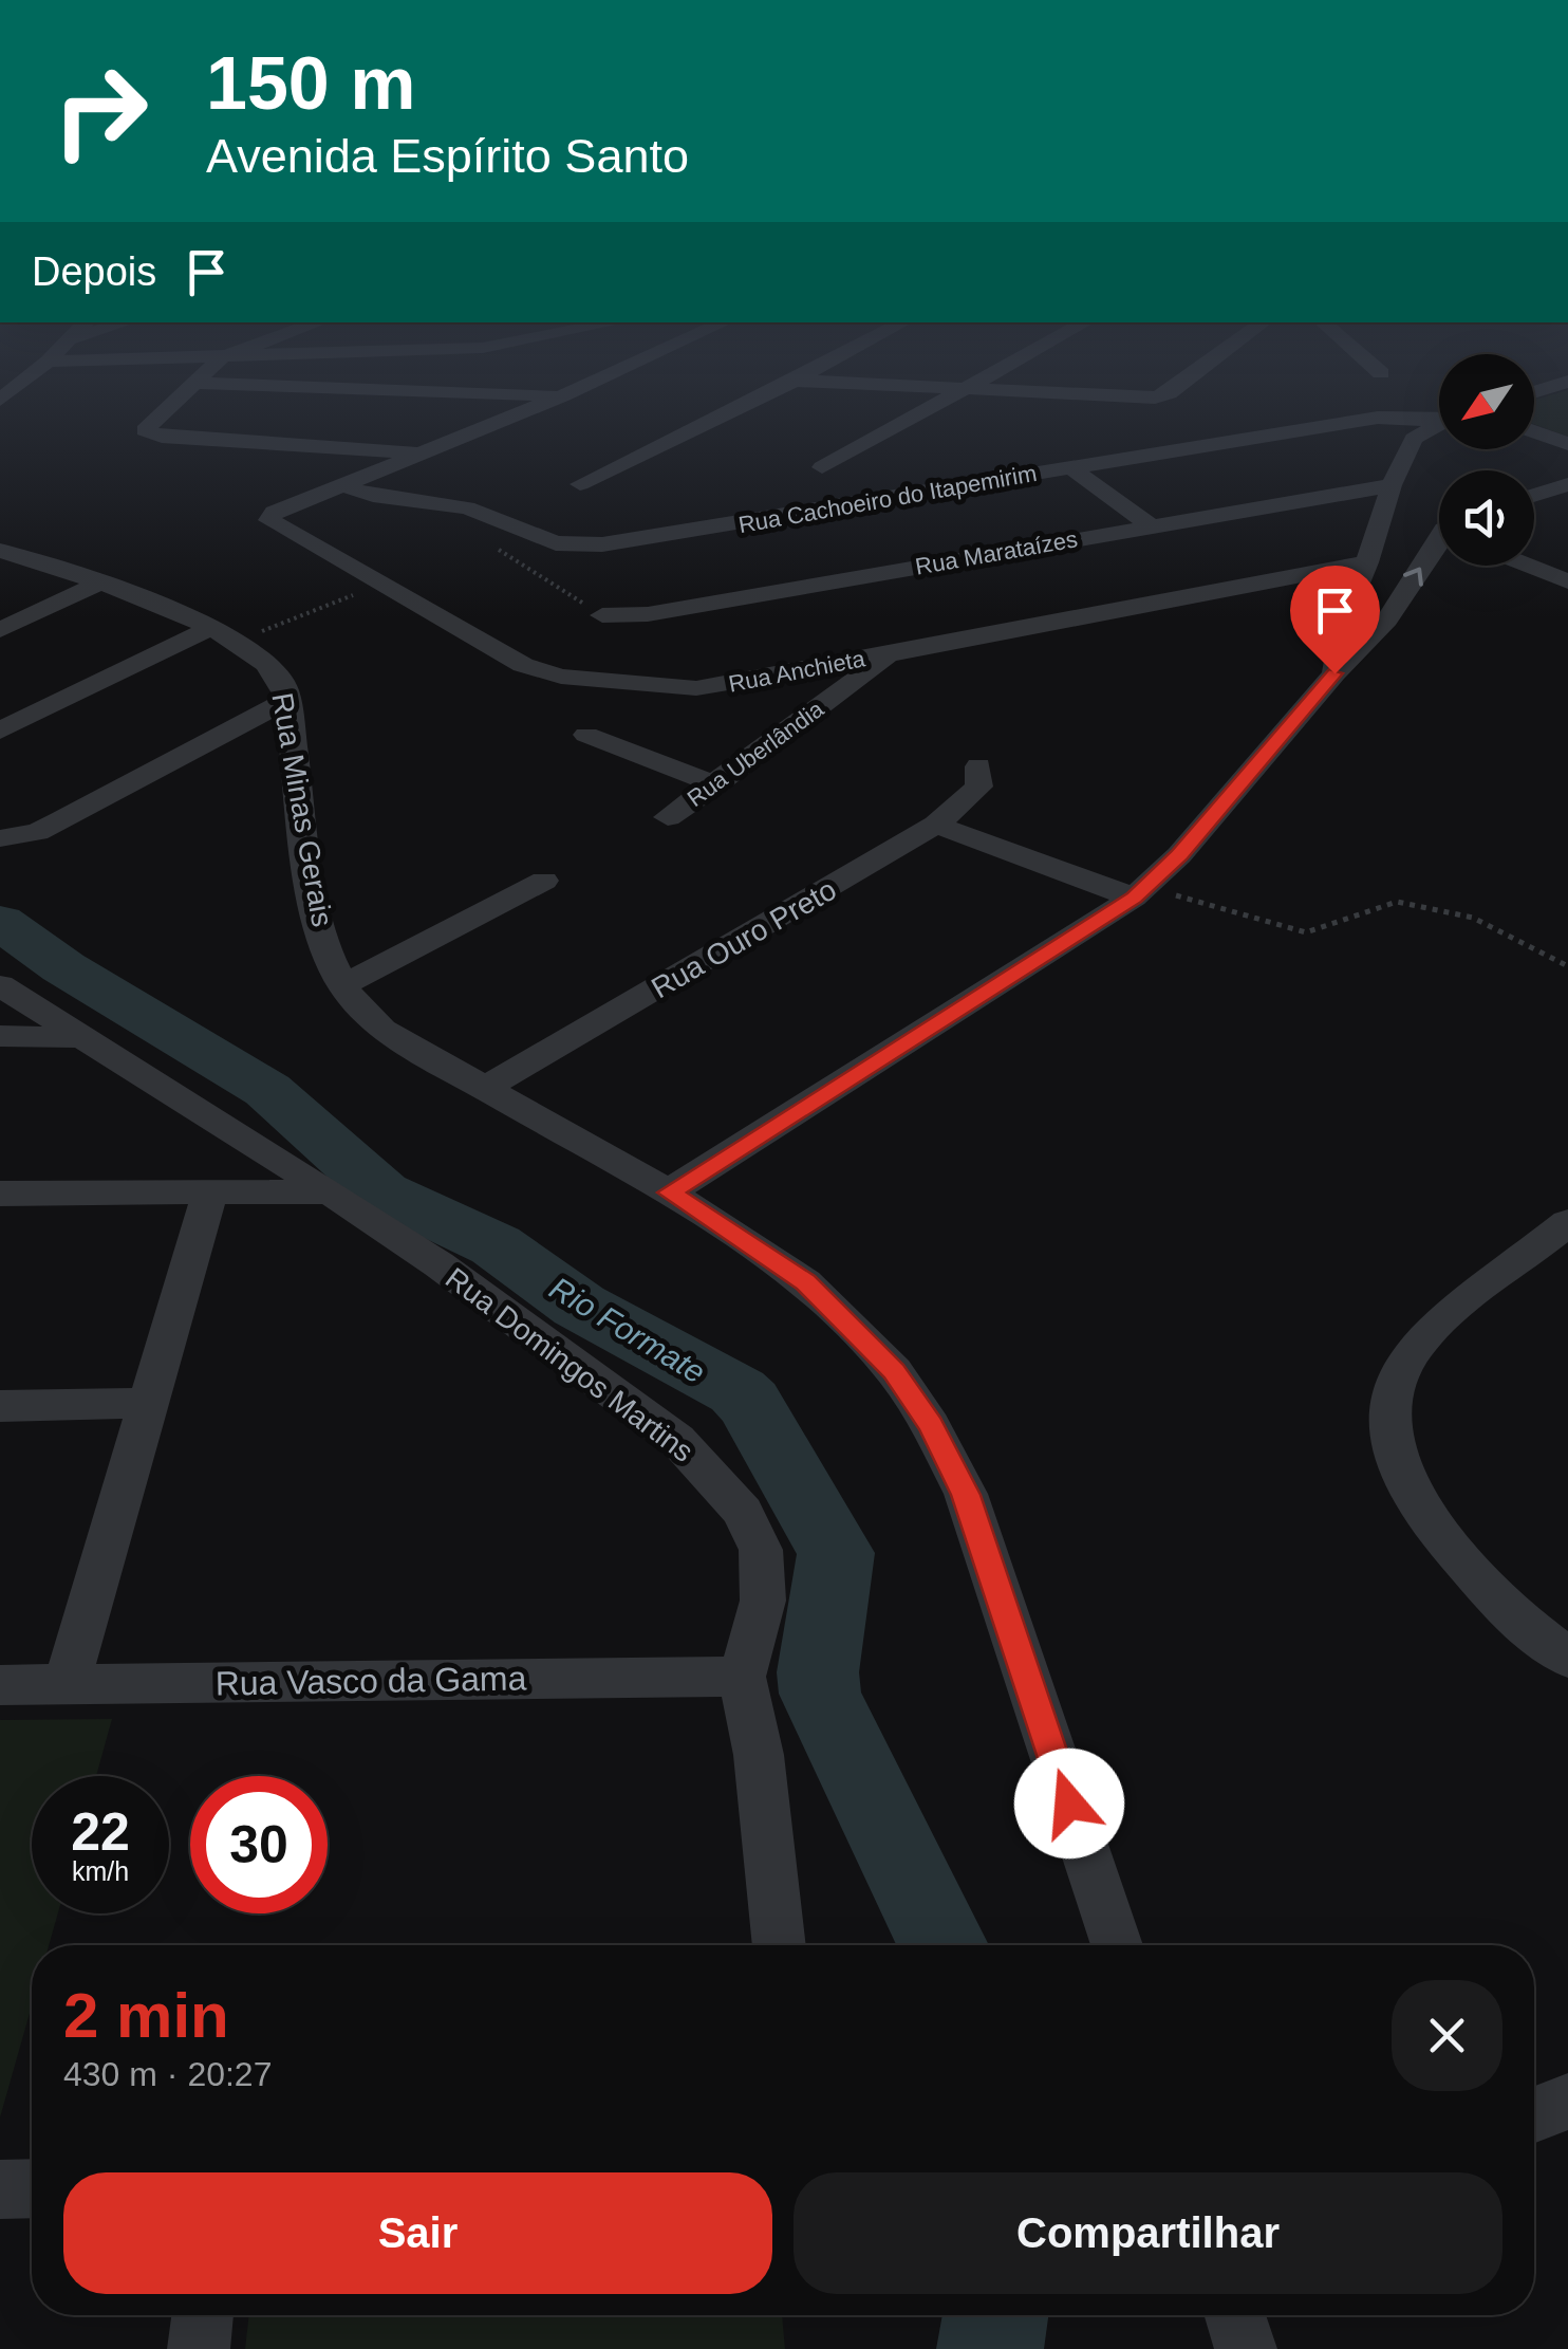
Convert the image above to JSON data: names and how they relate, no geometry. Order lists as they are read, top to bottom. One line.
{"streets":{"street":["Rua Cachoeiro do Itapemirim","Rua Marataízes","Rua Anchieta","Rua Uberlândia","Rua Minas Gerais","Rua Ouro Preto","Rua Domingos Martins","Rua Vasco da Gama"]},"crossings":[["Rua Cachoeiro do Itapemirim","Rua Anchieta"],["Rua Anchieta","Rua Uberlândia"],["Rua Minas Gerais","Rua Ouro Preto"],["Rua Domingos Martins","Rua Vasco da Gama"]],"water":["Rio Formate"],"north":"bottom left","page":{"turn":["150 m","Avenida Espírito Santo"],"then":"Depois","speed":"22 km/h","limit":"30","heading":["2 min","430 m · 20:27"],"buttons":["Sair","Compartilhar"]}}
